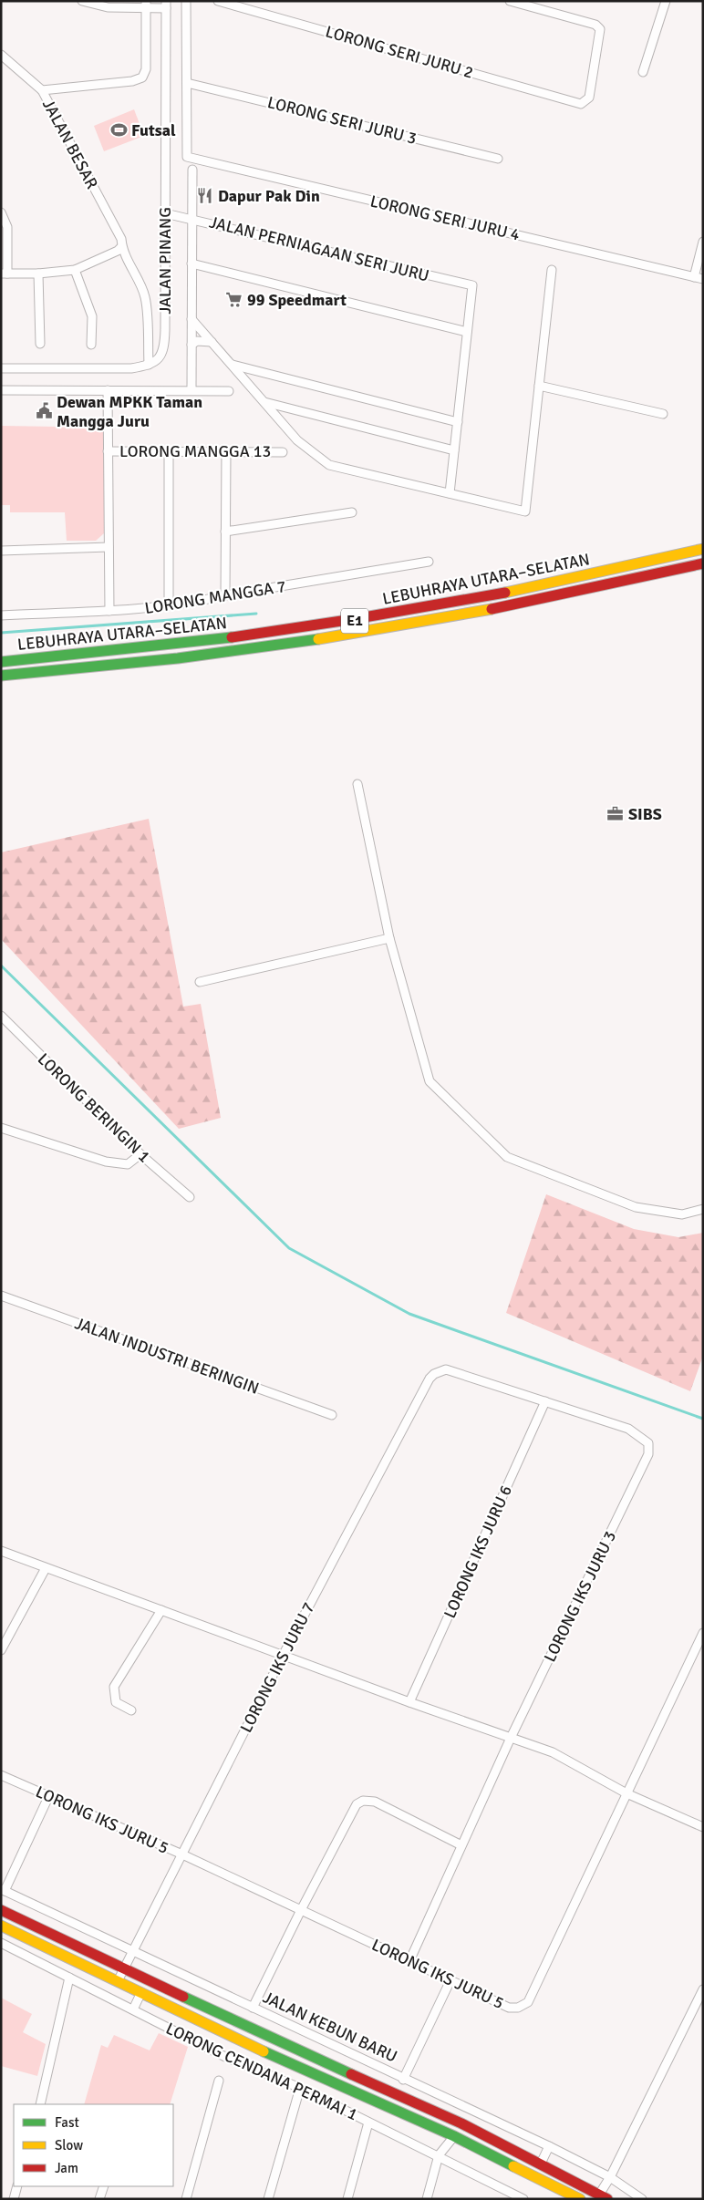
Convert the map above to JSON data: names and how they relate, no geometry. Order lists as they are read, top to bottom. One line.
{"streets":{"main road":["LEBUHRAYA UTARA–SELATAN","E1","JALAN KEBUN BARU"],"street":["LORONG SERI JURU 2","LORONG SERI JURU 3","JALAN BESAR","LORONG SERI JURU 4","JALAN PERNIAGAAN SERI JURU","JALAN PINANG","LORONG MANGGA 13","LORONG MANGGA 7","LORONG BERINGIN 1","JALAN INDUSTRI BERINGIN","LORONG IKS JURU 6","LORONG IKS JURU 3","LORONG IKS JURU 7","LORONG IKS JURU 5","LORONG CENDANA PERMAI 1"]},"crossings":[["LORONG SERI JURU 3","LORONG SERI JURU 4"],["JALAN BESAR","JALAN PINANG"],["JALAN PERNIAGAAN SERI JURU","JALAN PINANG"],["LORONG IKS JURU 6","LORONG IKS JURU 3"],["LORONG IKS JURU 6","LORONG IKS JURU 7"],["LORONG IKS JURU 3","LORONG IKS JURU 7"],["LORONG IKS JURU 3","LORONG IKS JURU 5"],["LORONG IKS JURU 7","LORONG IKS JURU 5"],["LORONG IKS JURU 7","JALAN KEBUN BARU"]],"places":{"sports":["Futsal"],"restaurant":["Dapur Pak Din"],"supermarket":["99 Speedmart"],"public building":["Dewan MPKK Taman Mangga Juru"],"office":["SIBS"]},"legend":["Fast","Slow","Jam"]}
